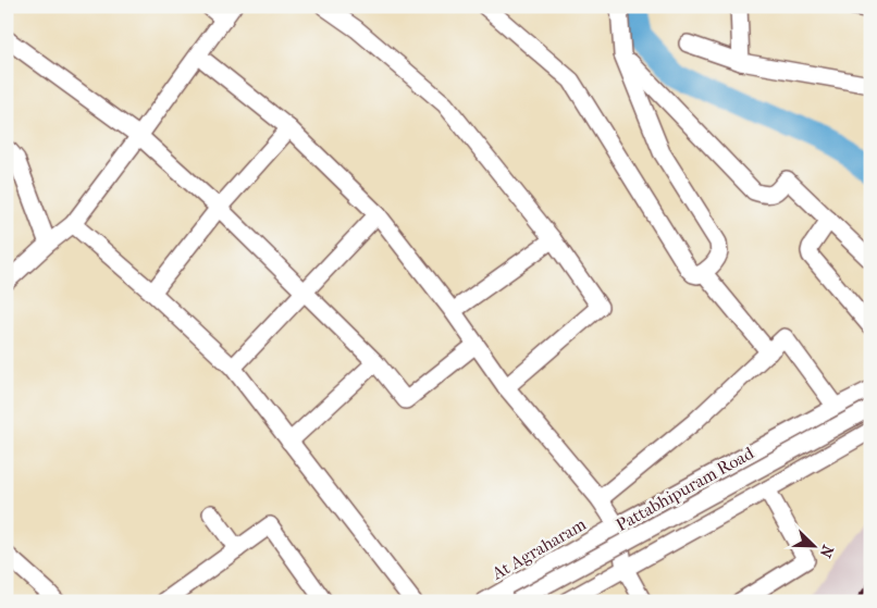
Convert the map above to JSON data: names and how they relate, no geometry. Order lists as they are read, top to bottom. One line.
{"streets":{"street":["Pattabhipuram Road","At Agraharam"]},"north":"bottom right"}
